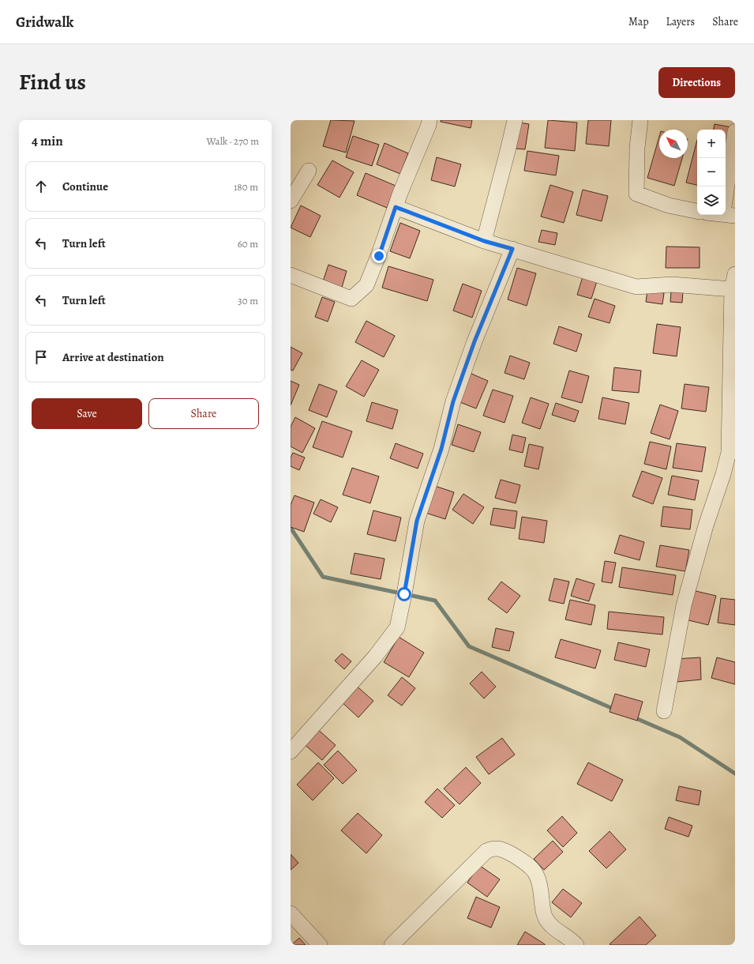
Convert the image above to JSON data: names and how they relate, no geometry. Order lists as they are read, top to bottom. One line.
{"north":"top left","page":{"header":"Gridwalk","nav":["Map","Layers","Share"],"title":"Find us","buttons":["Directions",["Save","Share"]],"heading":["4 min","Walk · 270 m"],"map_buttons":["+","−"],"list":[["Continue","180 m"],["Turn left","60 m"],["Turn left","30 m"],"Arrive at destination"]}}
